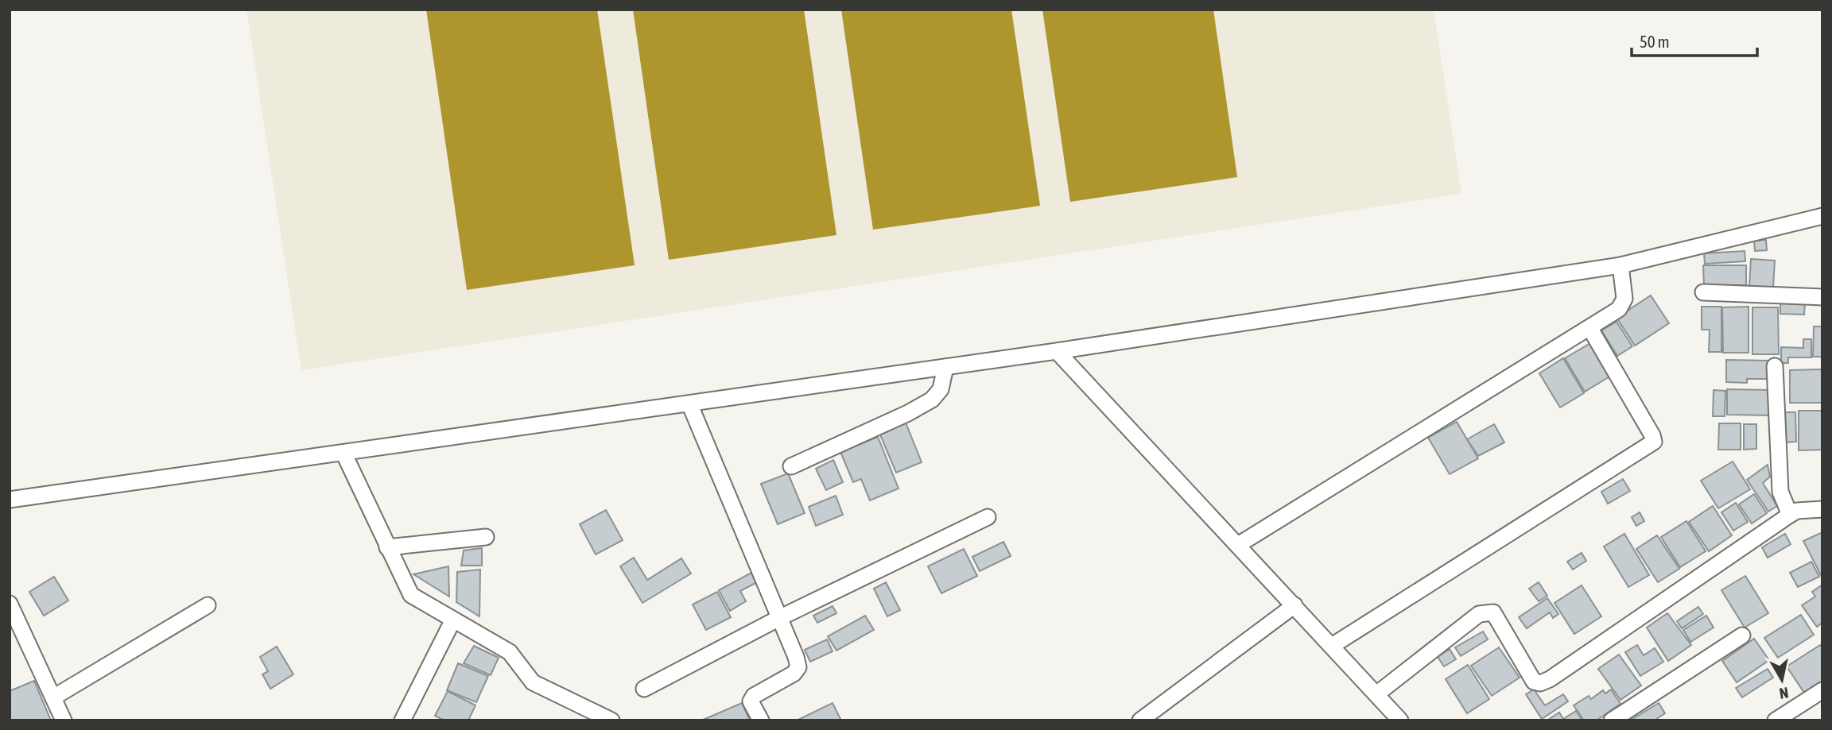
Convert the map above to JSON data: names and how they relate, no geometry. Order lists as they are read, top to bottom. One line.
{"scale_bar":"50 m","north":"bottom"}
